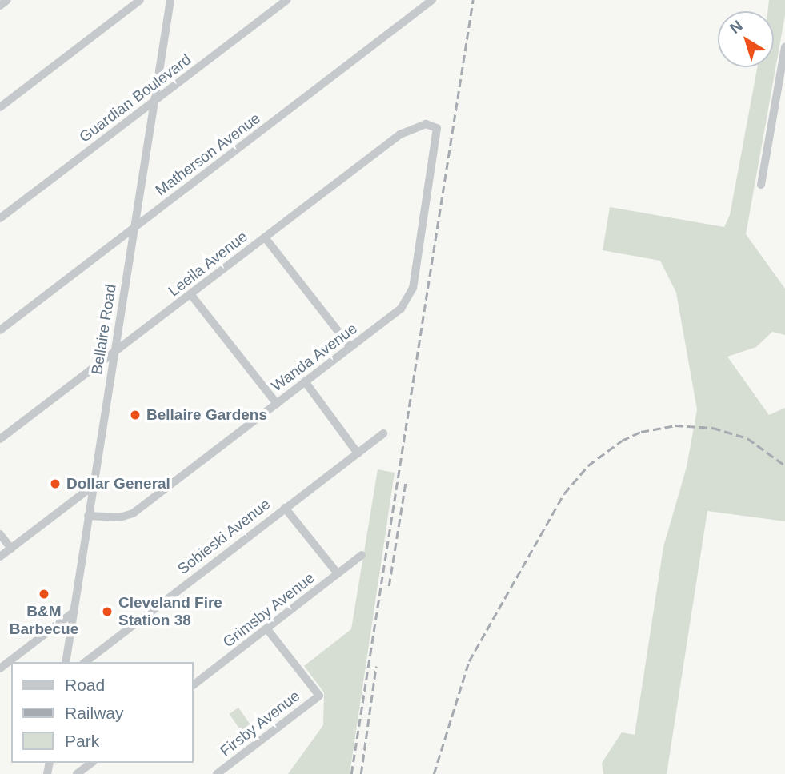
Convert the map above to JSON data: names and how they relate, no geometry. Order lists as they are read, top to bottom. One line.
{"streets":{"street":["Guardian Boulevard","Matherson Avenue","Leeila Avenue","Bellaire Road","Wanda Avenue","Sobieski Avenue","Grimsby Avenue","Firsby Avenue"]},"crossings":[["Guardian Boulevard","Bellaire Road"],["Matherson Avenue","Bellaire Road"],["Leeila Avenue","Bellaire Road"],["Leeila Avenue","Wanda Avenue"],["Bellaire Road","Wanda Avenue"],["Grimsby Avenue","Firsby Avenue"]],"places":["Bellaire Gardens","Dollar General","B&M Barbecue","Cleveland Fire Station 38"],"legend":["Road","Railway","Park"],"north":"top left"}
